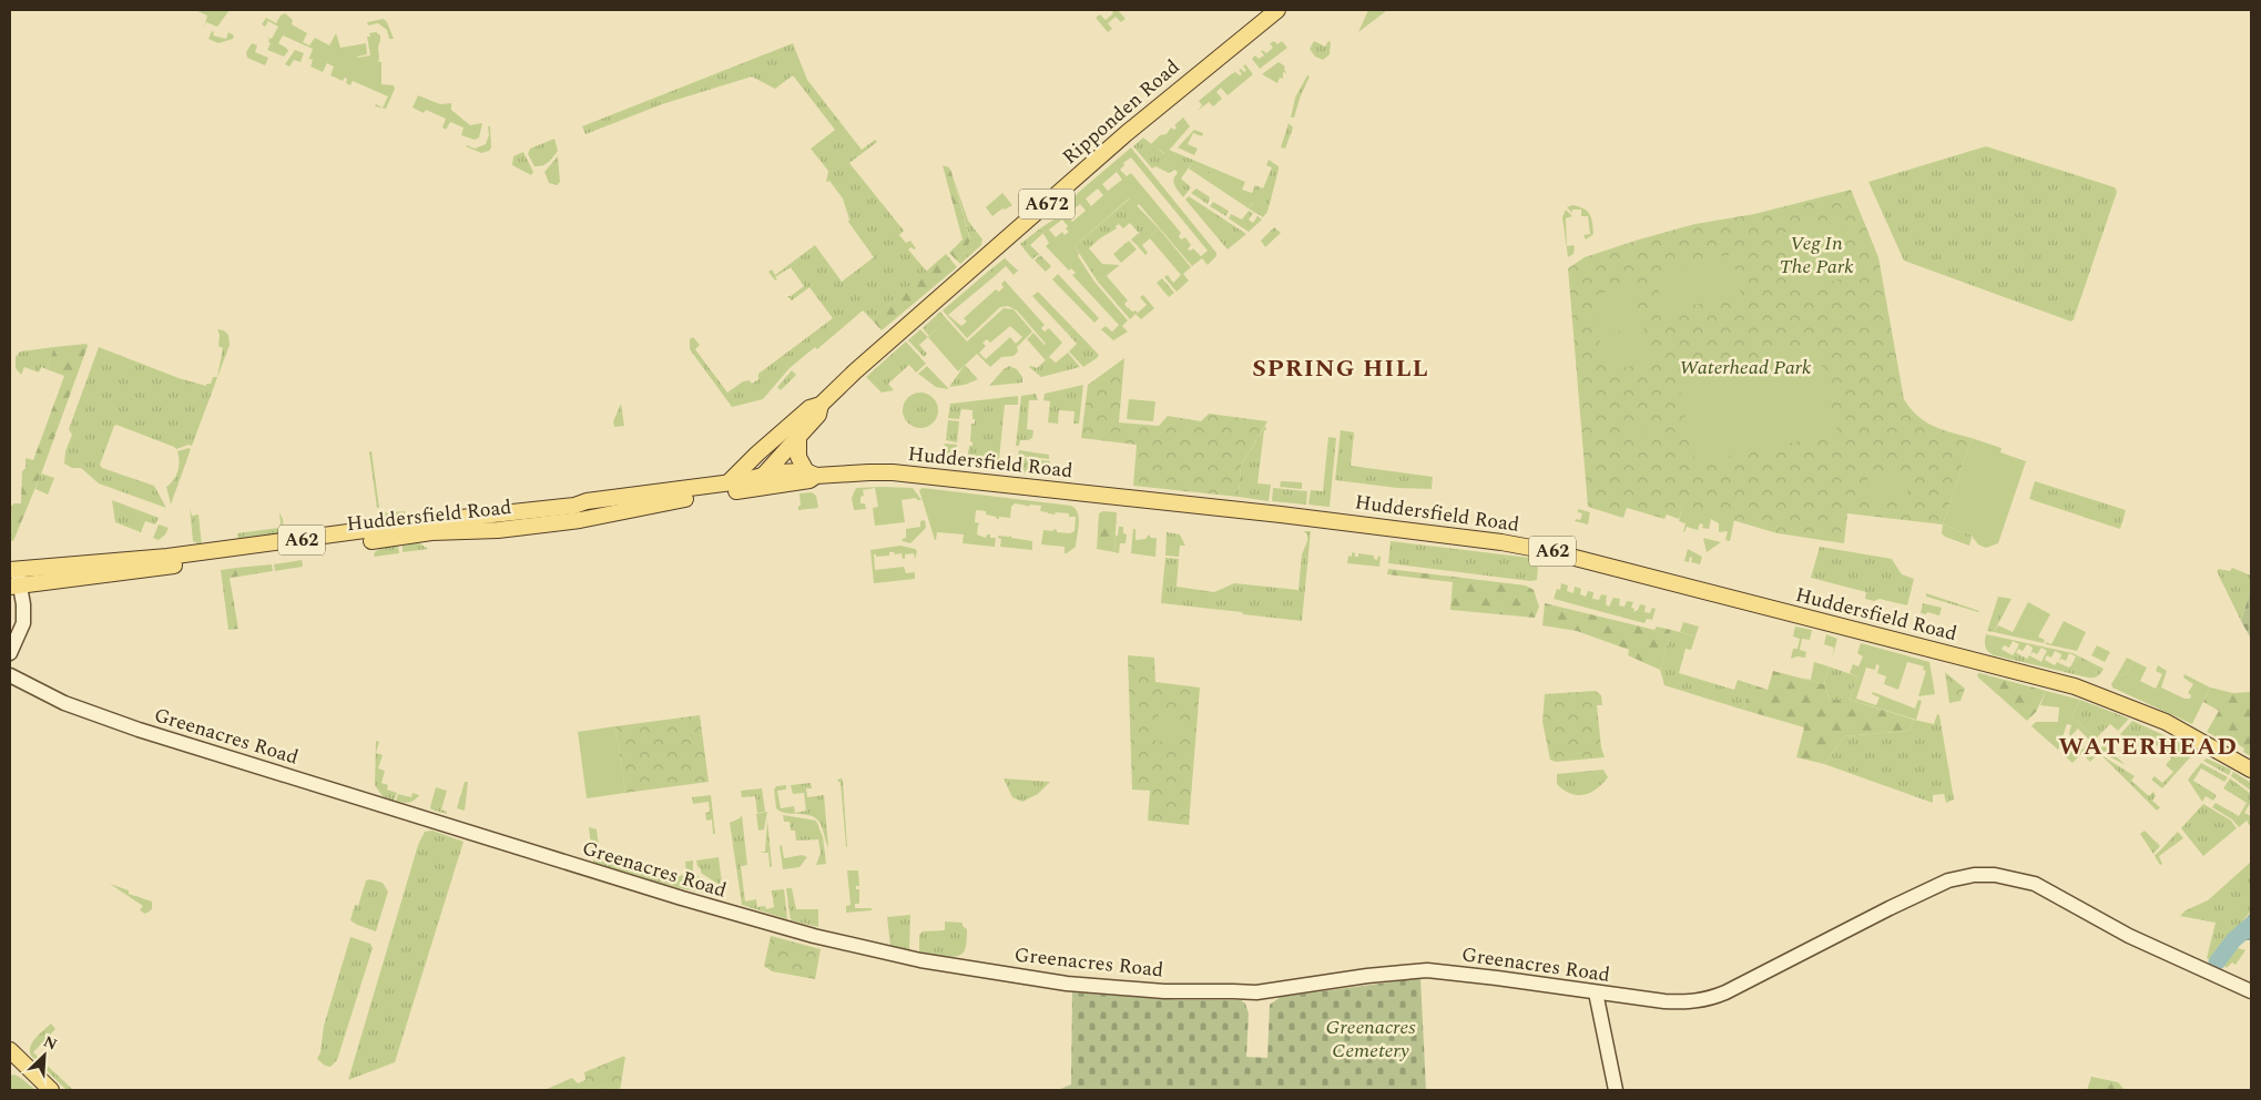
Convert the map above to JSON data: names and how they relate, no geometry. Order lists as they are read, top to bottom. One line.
{"streets":{"main road":["Ripponden Road","A672","Huddersfield Road","A62"],"street":["Greenacres Road"]},"crossings":[["Ripponden Road","A672"],["Ripponden Road","Huddersfield Road"],["A672","Huddersfield Road"]],"districts":["SPRING HILL","WATERHEAD"],"parks":["Veg In The Park","Waterhead Park","Greenacres Cemetery"],"north":"top right"}
